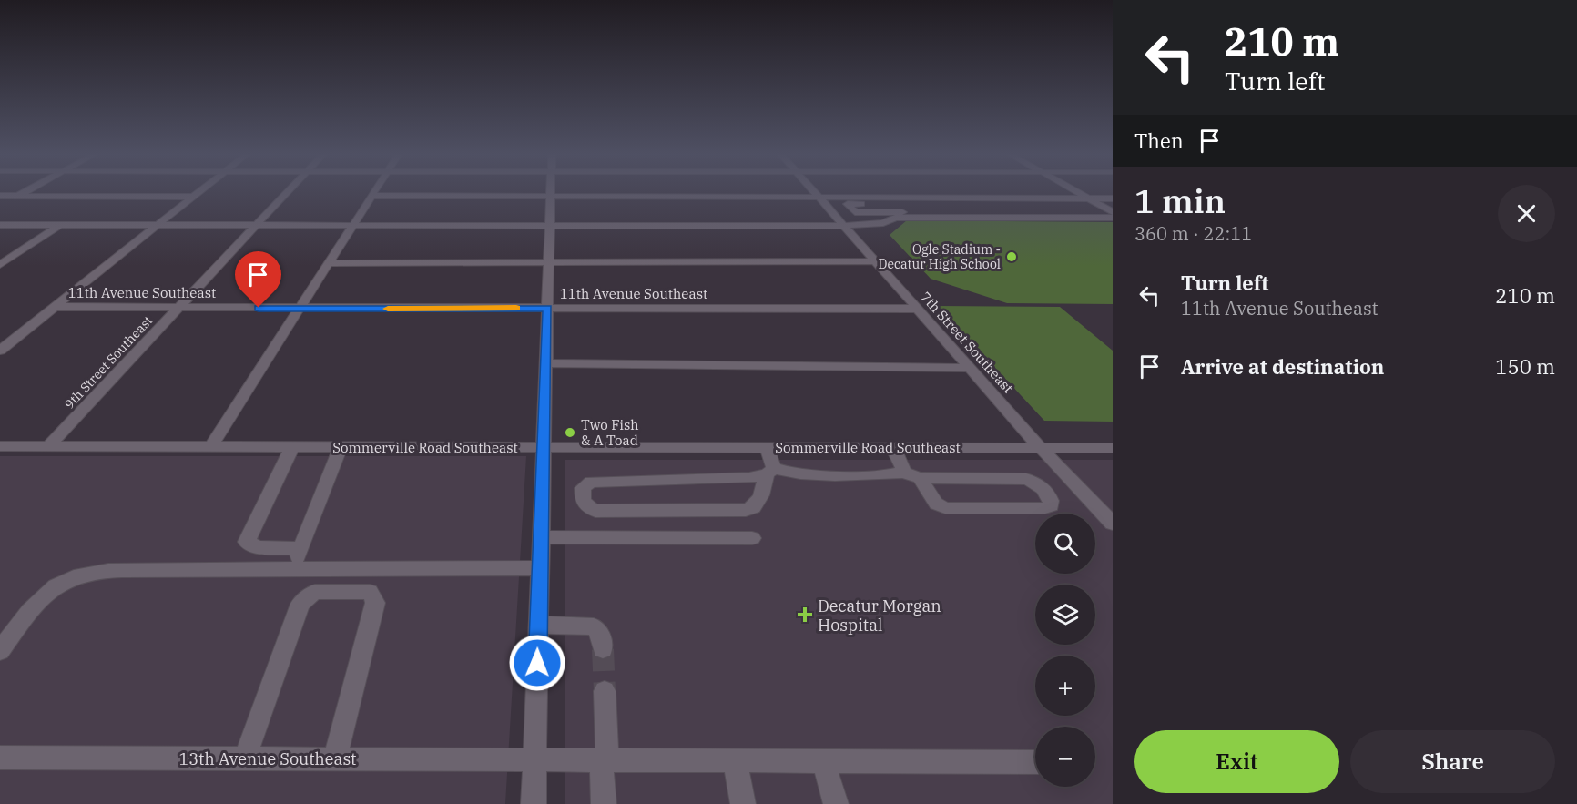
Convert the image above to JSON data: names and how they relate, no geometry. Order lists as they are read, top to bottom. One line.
{"streets":{"street":["11th Avenue Southeast","7th Street Southeast","9th Street Southeast","Sommerville Road Southeast","13th Avenue Southeast"]},"crossings":[["11th Avenue Southeast","7th Street Southeast"],["11th Avenue Southeast","9th Street Southeast"],["7th Street Southeast","Sommerville Road Southeast"],["9th Street Southeast","Sommerville Road Southeast"]],"places":{"other":["Ogle Stadium - Decatur High School","Two Fish & A Toad"],"health":["Decatur Morgan Hospital"]},"page":{"turn":["210 m","Turn left"],"then":"Then","heading":["1 min","360 m · 22:11"],"list":[{"name":"Turn left","note":"11th Avenue Southeast","value":"210 m"},{"name":"Arrive at destination","value":"150 m"}],"map_buttons":["+","−"],"buttons":["Exit","Share"]}}
